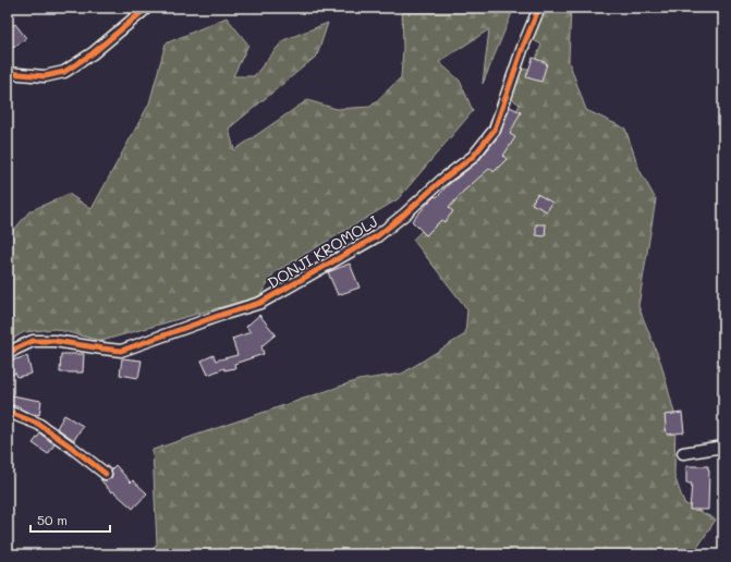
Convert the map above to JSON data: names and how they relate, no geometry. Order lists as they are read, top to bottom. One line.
{"streets":{"street":["DONJI KROMOLJ"]},"scale_bar":"50 m"}
